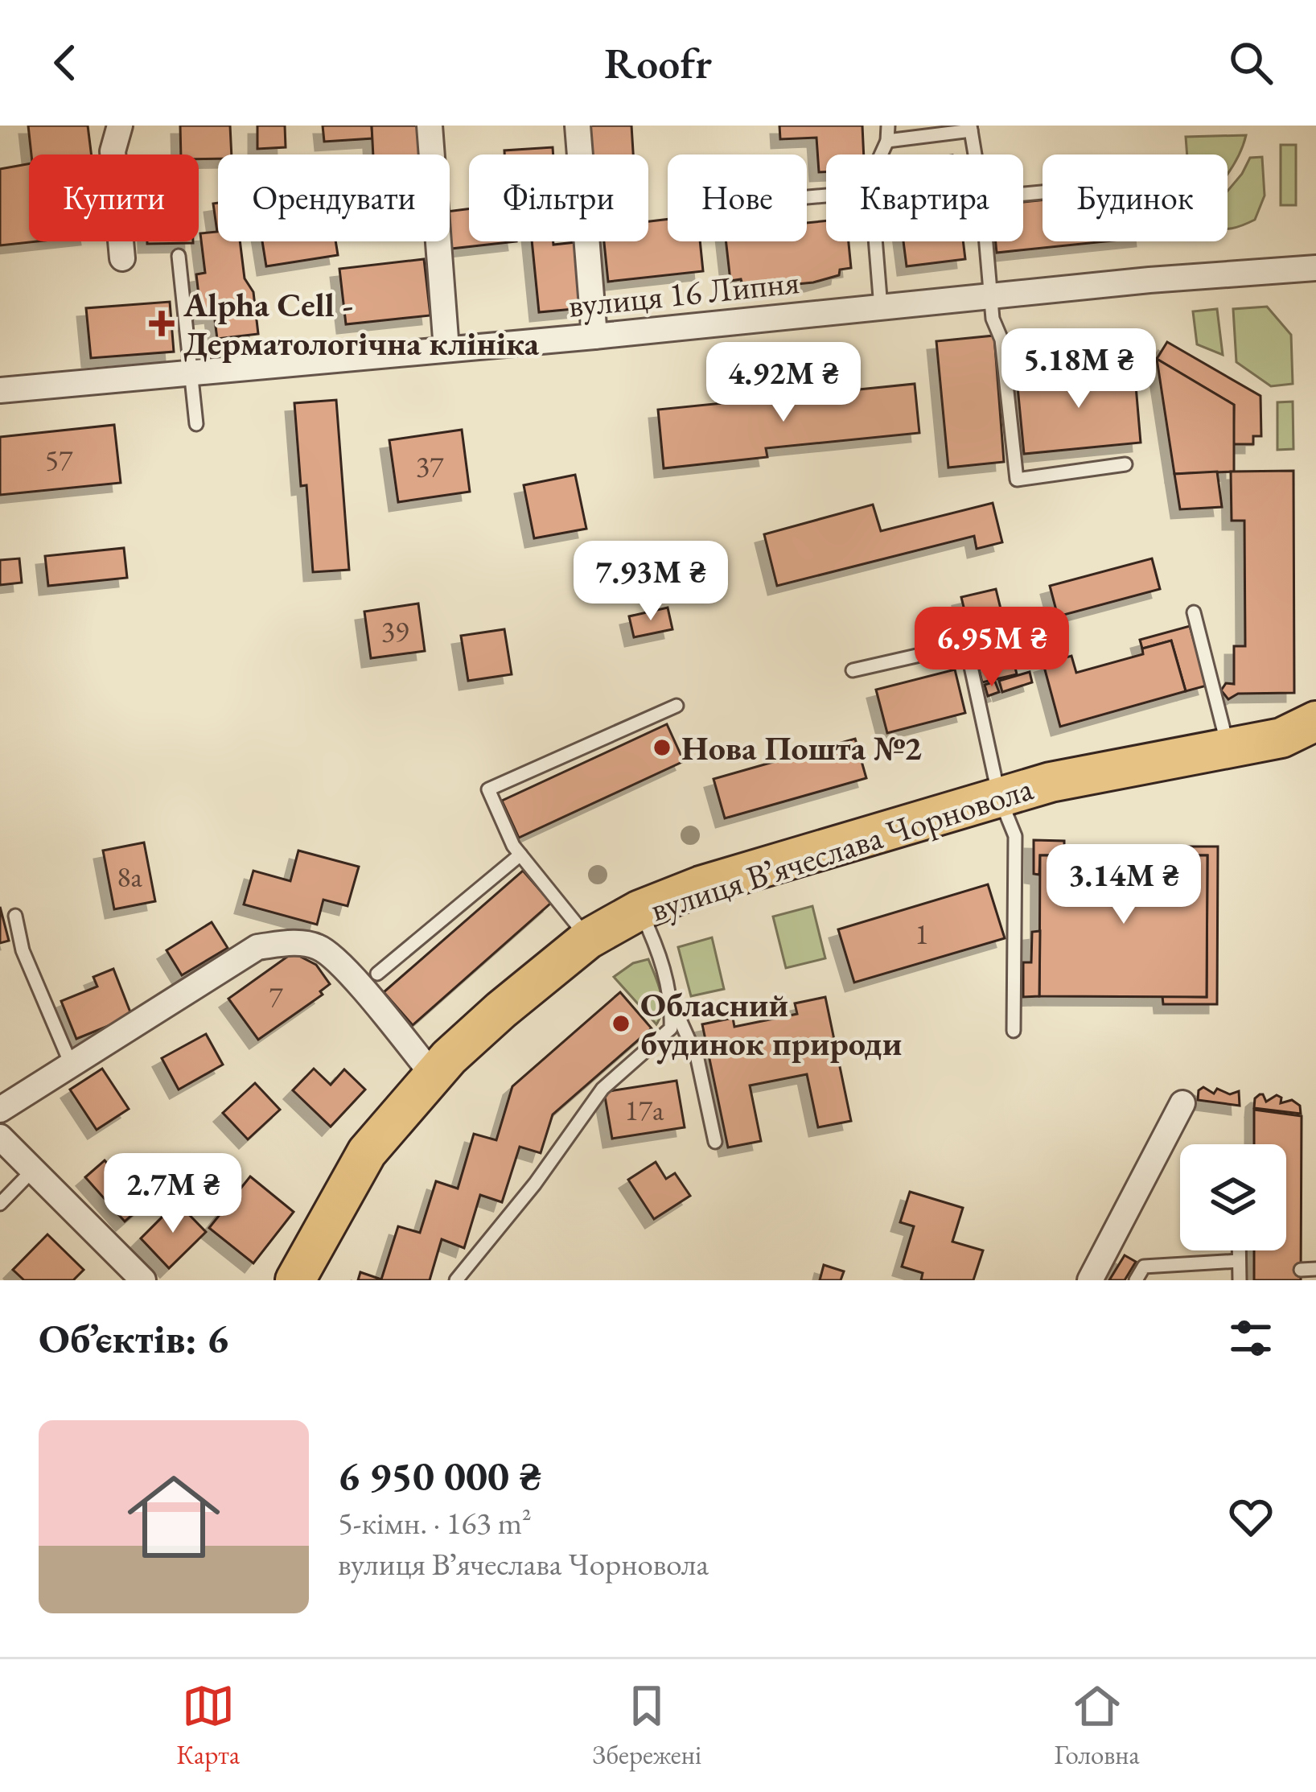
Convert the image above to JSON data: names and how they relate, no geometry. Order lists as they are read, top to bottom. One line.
{"streets":{"main road":["вулиця Вʼячеслава Чорновола"],"street":["вулиця 16 Липня"]},"places":{"health":["Alpha Cell - Дерматологічна клініка"],"other":["Нова Пошта №2","Обласний будинок природи"]},"house_numbers":["57","37","39","8а","1","7","17а"],"page":{"header":"Roofr","chip":["Купити","Орендувати","Фільтри","Нове","Квартира","Будинок"],"price":["5.18M ₴","4.92M ₴","7.93M ₴","6.95M ₴","3.14M ₴","2.7M ₴"],"heading":"Об’єктів: 6","list":[{"name":"6 950 000 ₴","note":"5-кімн. · 163 m² · вулиця Вʼячеслава Чорновола"}],"tabs":["Карта","Збережені","Головна"]}}
